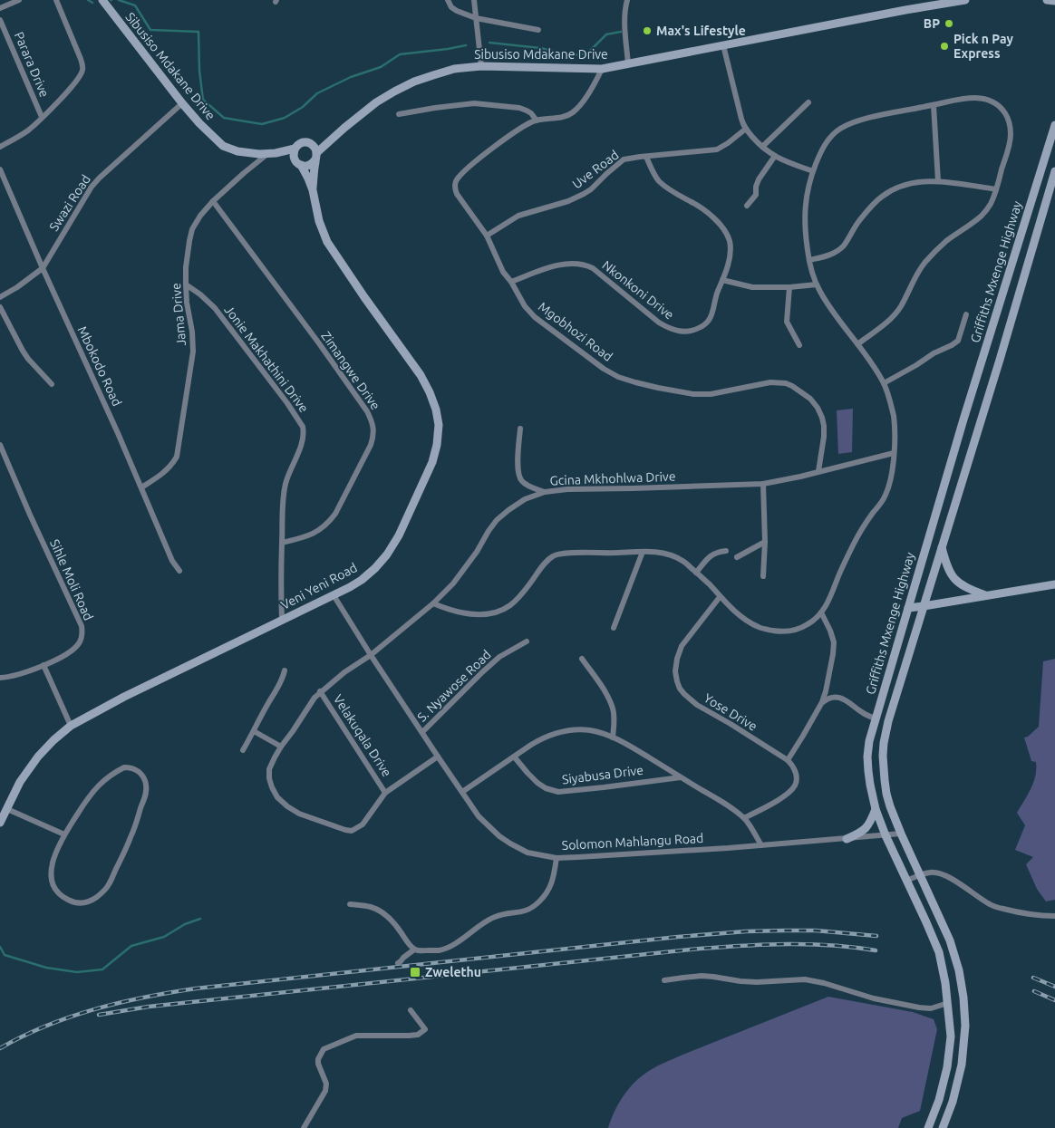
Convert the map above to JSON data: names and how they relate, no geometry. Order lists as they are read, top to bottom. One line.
{"streets":{"street":["Sibusiso Mdakane Drive","Parara Drive","Uve Road","Swazi Road","Griffiths Mxenge Highway","Nkonkoni Drive","Jama Drive","Mgobhozi Road","Jonie Makhathini Drive","Mbokodo Road","Zimangwe Drive","Gcina Mkhohlwa Drive","Sihle Moli Road","Veni Yeni Road","S. Nyawose Road","Yose Drive","Velakuqala Drive","Siyabusa Drive","Solomon Mahlangu Road"]},"crossings":[["Sibusiso Mdakane Drive","Swazi Road"],["Sibusiso Mdakane Drive","Jama Drive"],["Sibusiso Mdakane Drive","Mgobhozi Road"],["Sibusiso Mdakane Drive","Veni Yeni Road"],["Uve Road","Nkonkoni Drive"],["Uve Road","Mgobhozi Road"],["Swazi Road","Mbokodo Road"],["Griffiths Mxenge Highway","Solomon Mahlangu Road"],["Nkonkoni Drive","Mgobhozi Road"],["Jama Drive","Jonie Makhathini Drive"],["Jama Drive","Mbokodo Road"],["Jama Drive","Zimangwe Drive"],["Mgobhozi Road","Gcina Mkhohlwa Drive"],["Jonie Makhathini Drive","Zimangwe Drive"],["Jonie Makhathini Drive","Veni Yeni Road"],["Gcina Mkhohlwa Drive","Velakuqala Drive"],["Gcina Mkhohlwa Drive","Solomon Mahlangu Road"],["Veni Yeni Road","Solomon Mahlangu Road"],["S. Nyawose Road","Solomon Mahlangu Road"]],"places":{"other":["BP","Max's Lifestyle","Pick n Pay Express"],"transit":["Zwelethu"]}}
